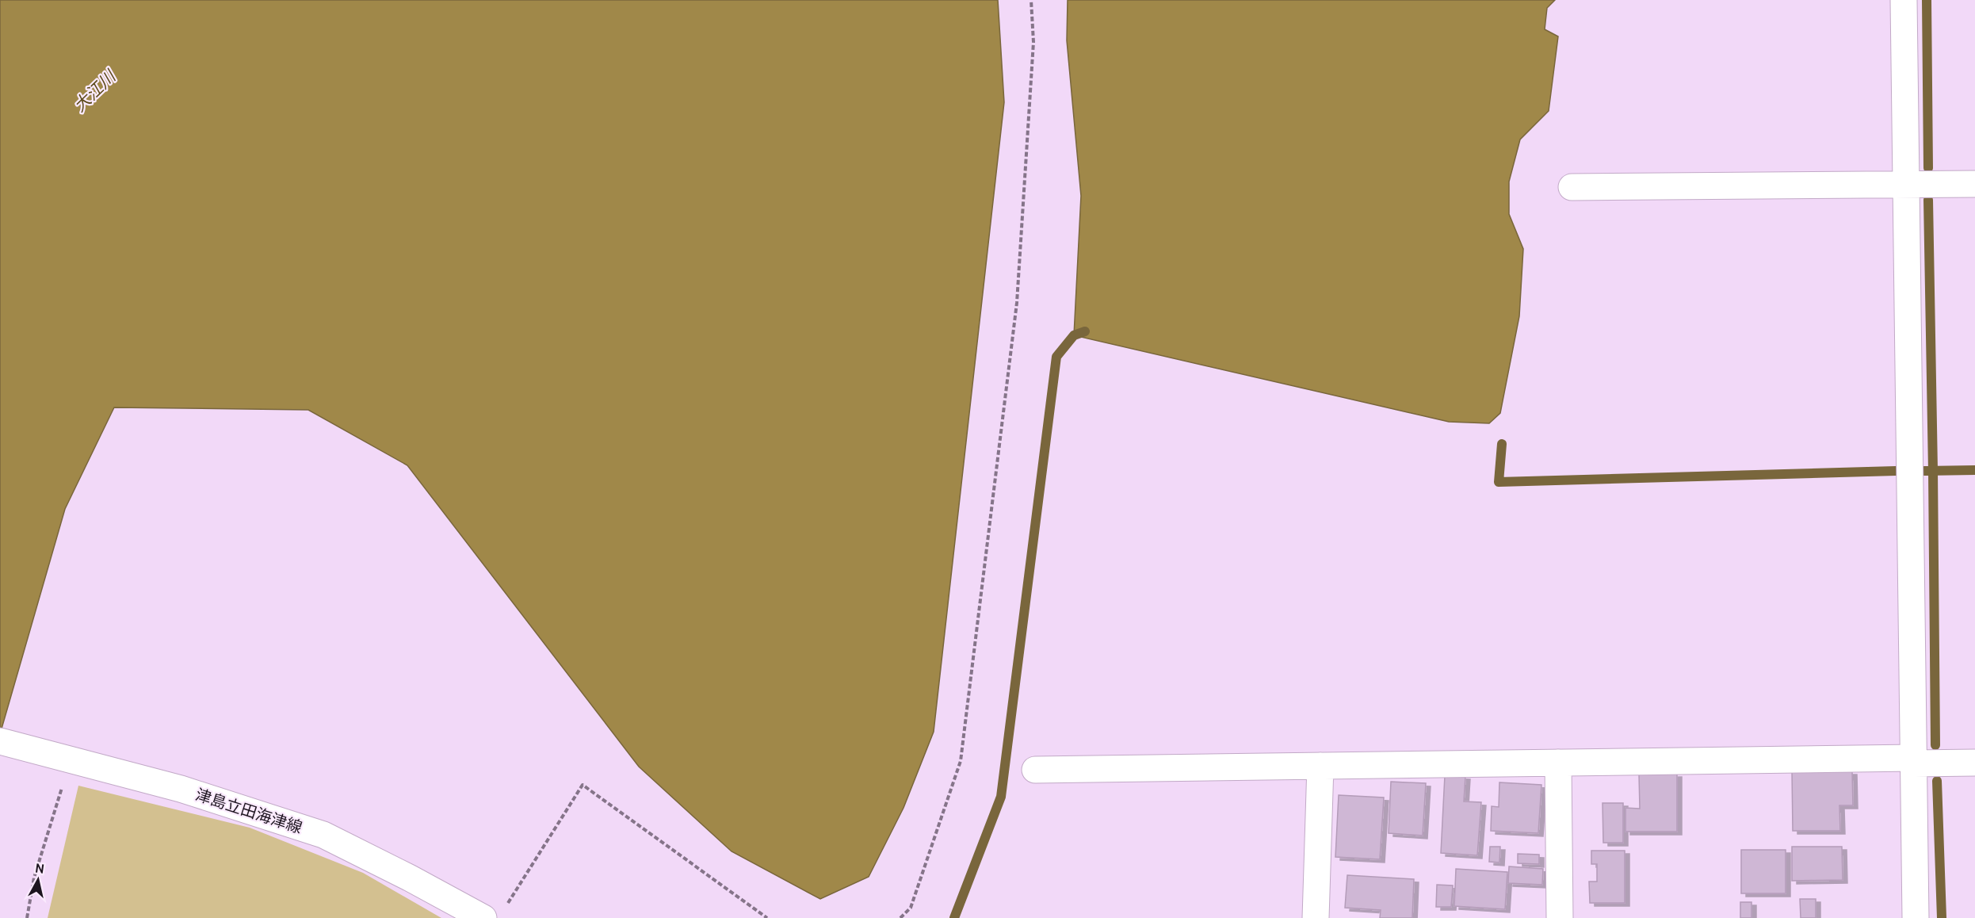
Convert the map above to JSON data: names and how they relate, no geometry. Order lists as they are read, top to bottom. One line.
{"streets":{"street":["津島立田海津線"]},"water":["大江川"],"north":"top"}
